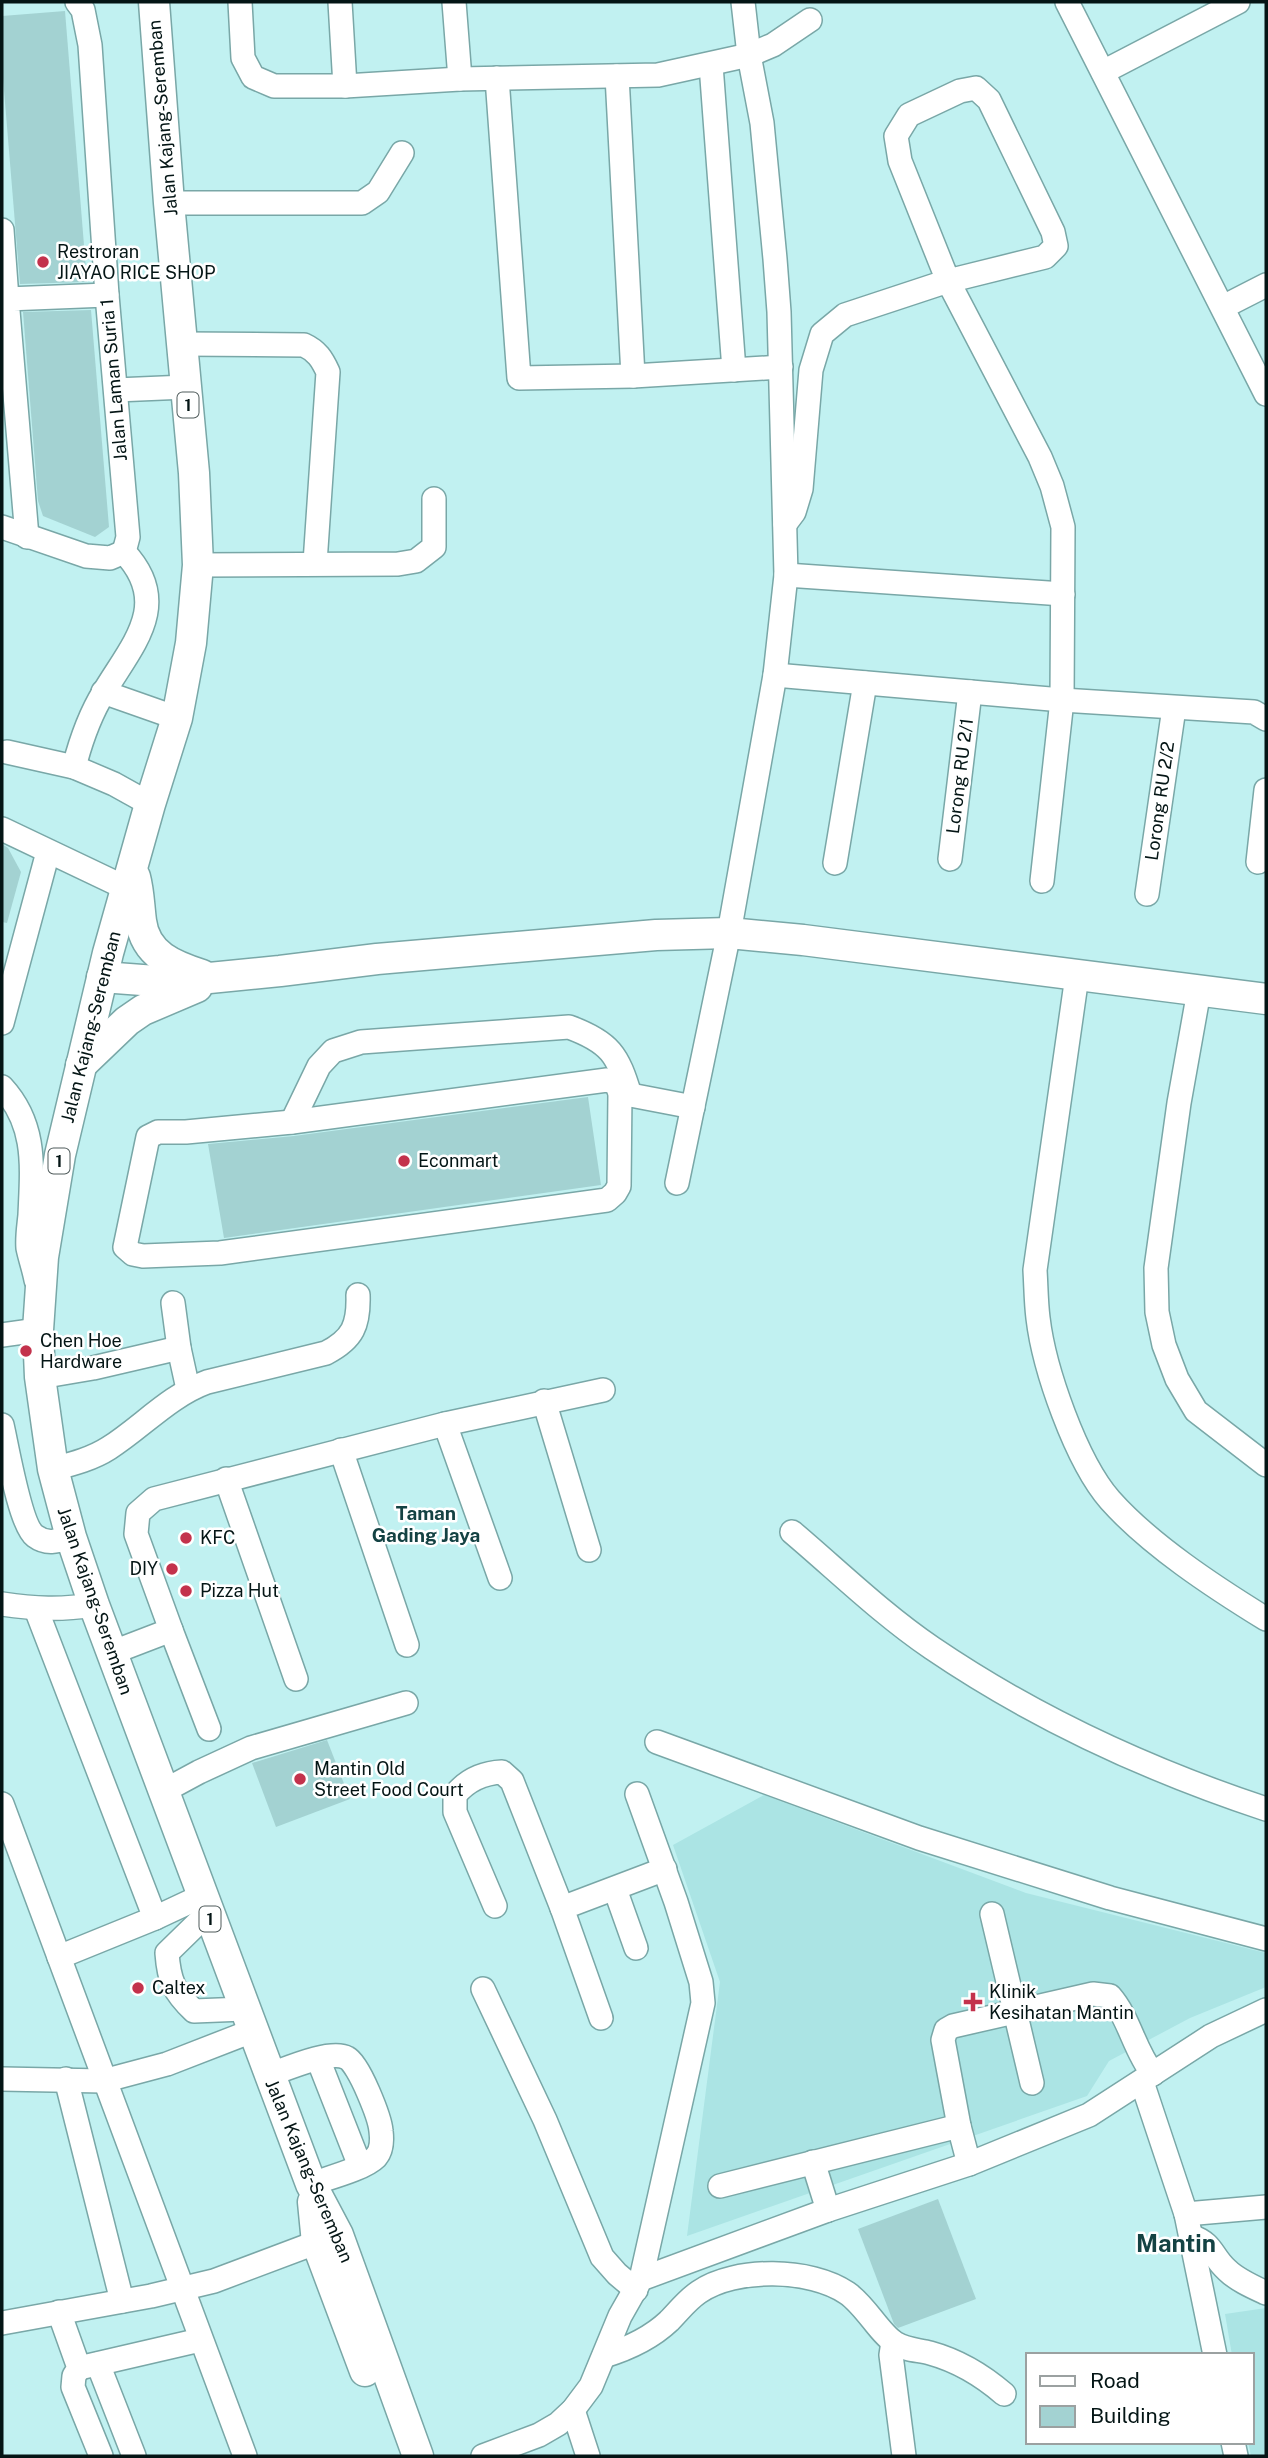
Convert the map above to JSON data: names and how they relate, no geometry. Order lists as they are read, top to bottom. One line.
{"streets":{"main road":["Jalan Kajang-Seremban","1"],"street":["Jalan Laman Suria 1","Lorong RU 2/1","Lorong RU 2/2"]},"districts":["Taman Gading Jaya","Mantin"],"places":{"other":["Restroran JIAYAO RICE SHOP","Econmart","Chen Hoe Hardware","KFC","DIY","Pizza Hut","Mantin Old Street Food Court","Caltex"],"health":["Klinik Kesihatan Mantin"]},"legend":["Road","Building"]}
